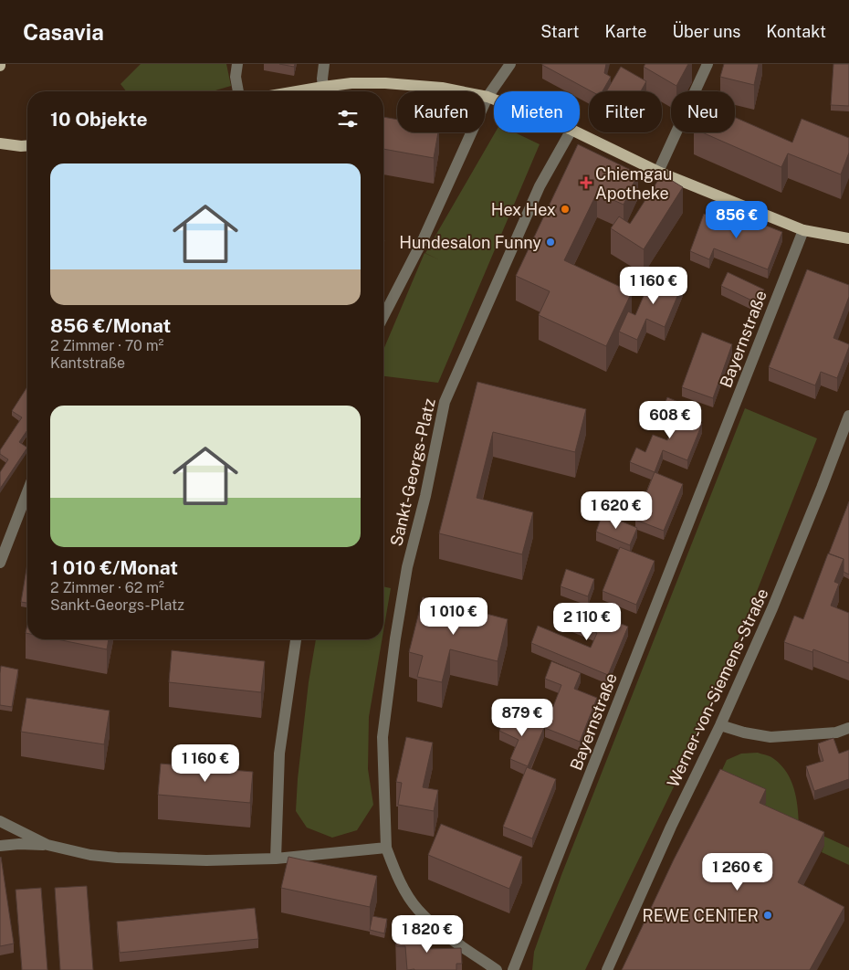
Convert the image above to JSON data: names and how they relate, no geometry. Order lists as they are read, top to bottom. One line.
{"streets":{"street":["Bayernstraße","Sankt-Georgs-Platz","Werner-von-Siemens-Straße"]},"places":{"health":["Chiemgau Apotheke"],"other":["Hex Hex","Hundesalon Funny","REWE CENTER"]},"page":{"header":"Casavia","nav":["Start","Karte","Über uns","Kontakt"],"chip":["Kaufen","Mieten","Filter","Neu"],"heading":"10 Objekte","list":[{"name":"856 €/Monat","note":"2 Zimmer · 70 m² · Kantstraße"},{"name":"1 010 €/Monat","note":"2 Zimmer · 62 m² · Sankt-Georgs-Platz"}],"price":["856 €","1 160 €","608 €","1 620 €","1 010 €","2 110 €","879 €","1 160 €","1 260 €","1 820 €"]}}
